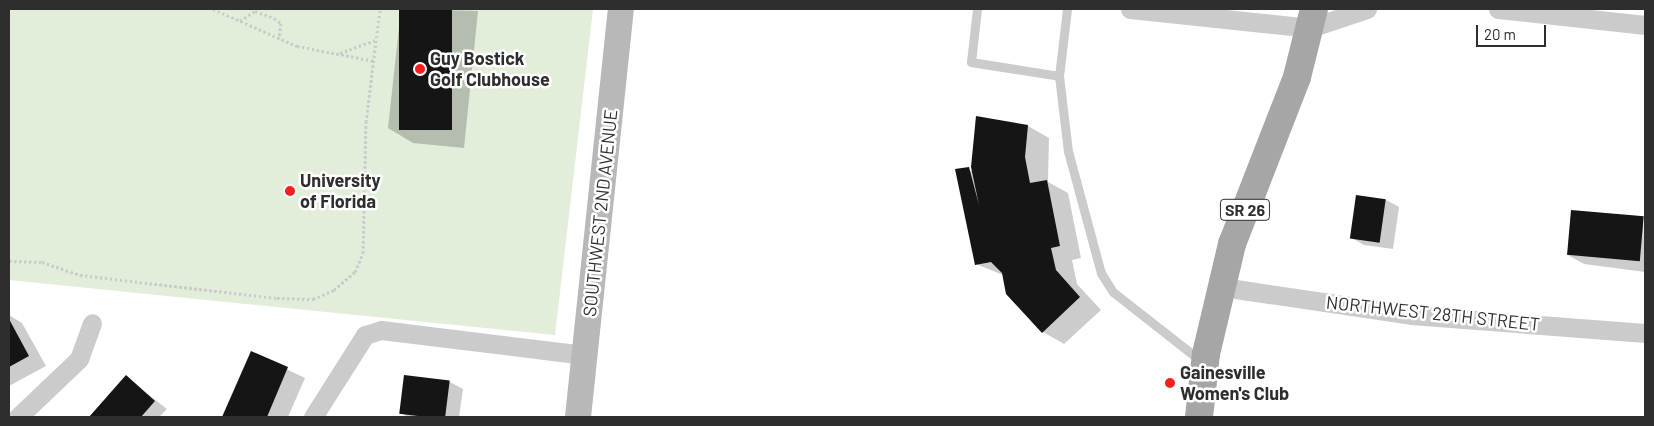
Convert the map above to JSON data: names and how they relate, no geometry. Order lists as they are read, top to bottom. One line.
{"streets":{"main road":["SR 26","SOUTHWEST 2ND AVENUE"],"street":["NORTHWEST 28TH STREET"]},"crossings":[["SR 26","NORTHWEST 28TH STREET"]],"places":["Guy Bostick Golf Clubhouse","University of Florida","Gainesville Women's Club"],"scale_bar":"20 m"}
